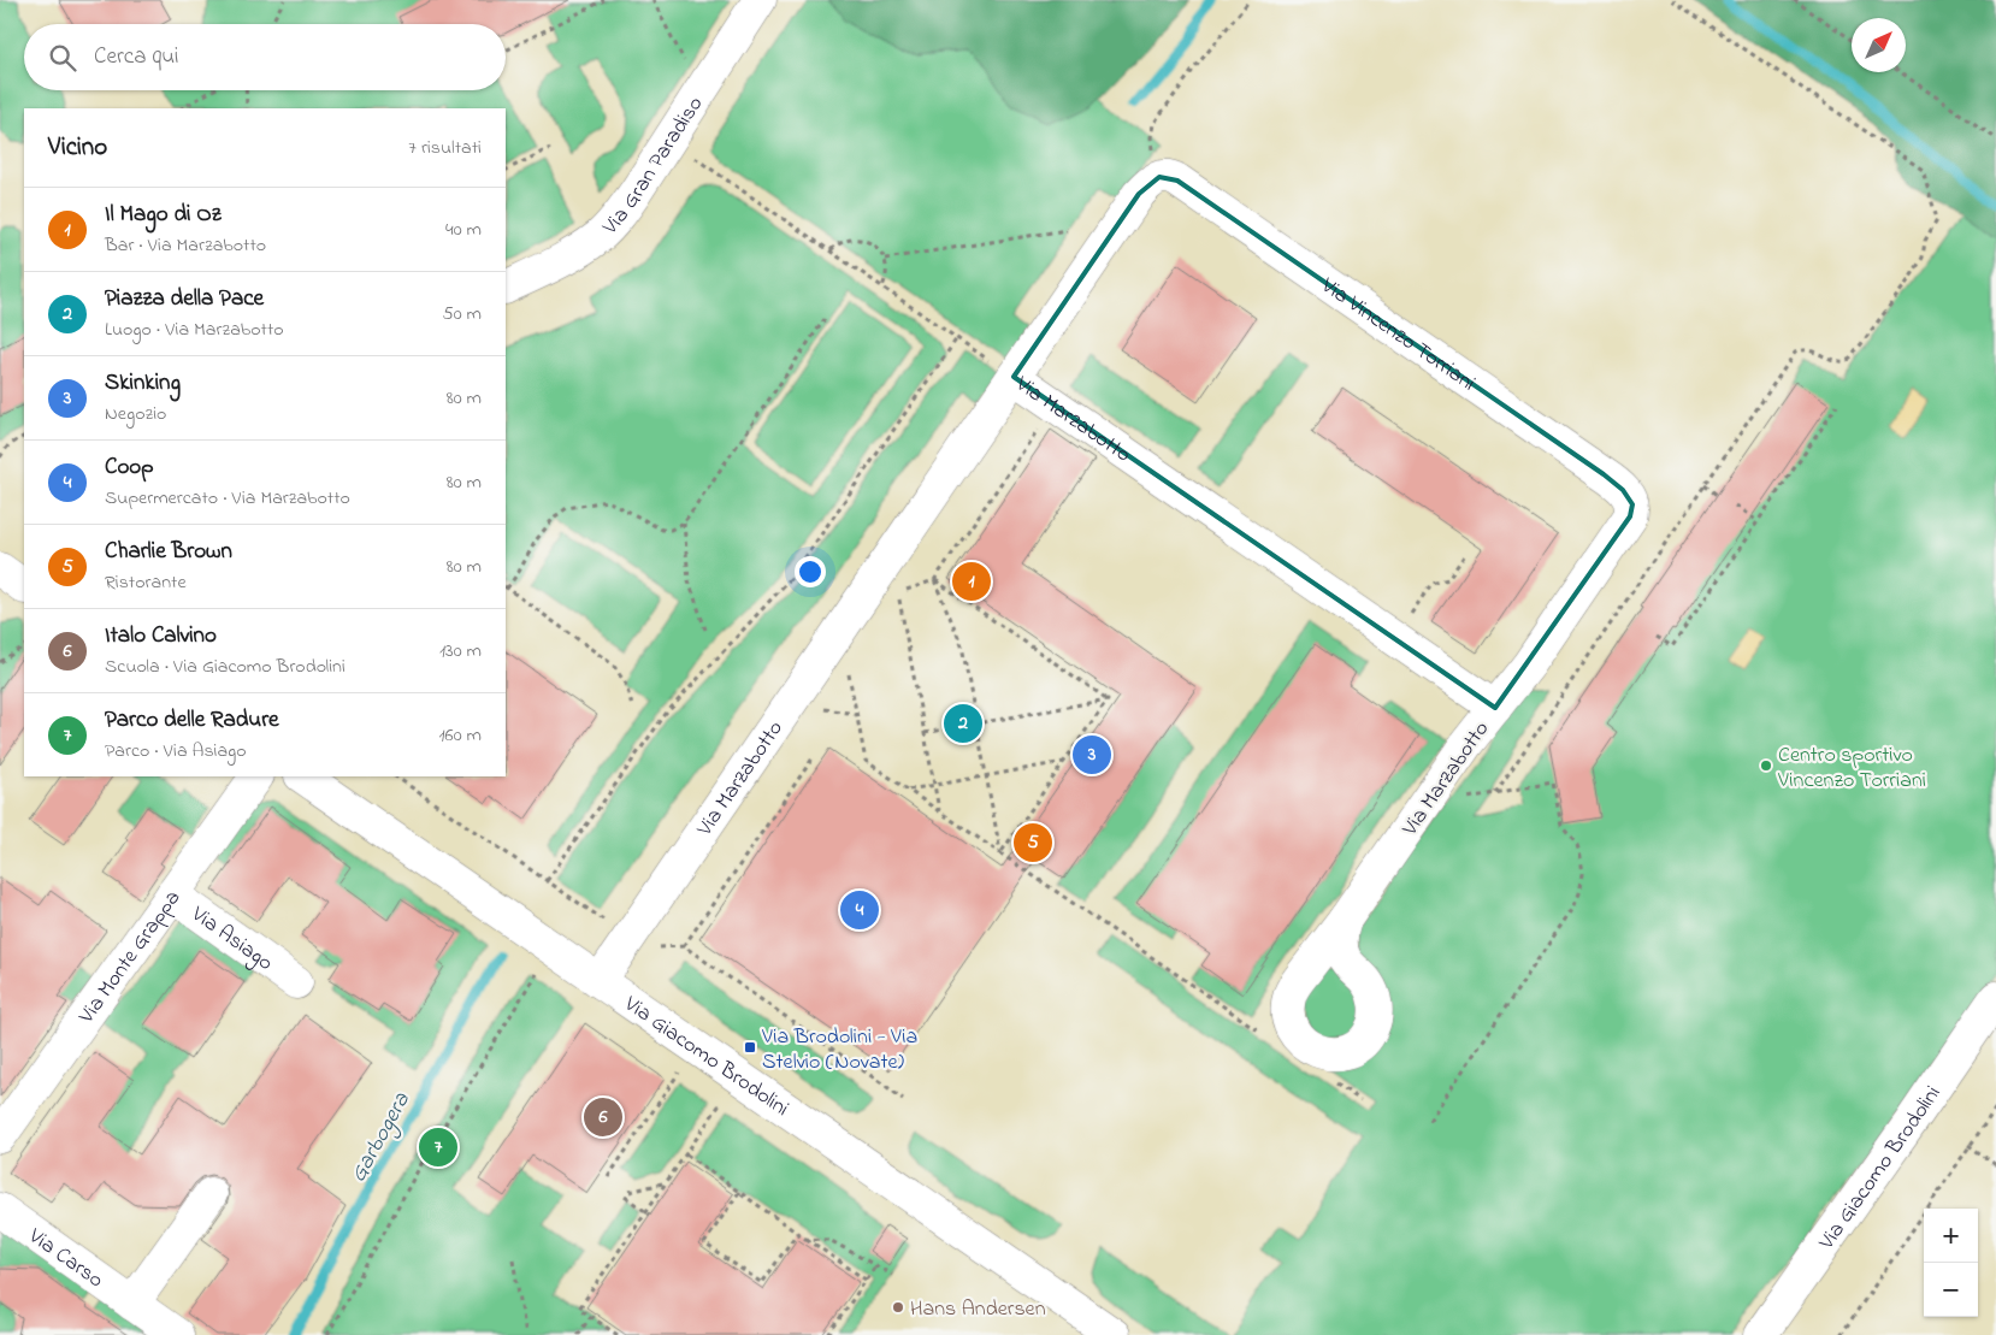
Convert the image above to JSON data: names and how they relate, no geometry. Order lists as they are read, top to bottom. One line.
{"streets":{"street":["Via Gran Paradiso","Via Vincenzo Torriani","Via Marzabotto","Via Asiago","Via Monte Grappa","Via Giacomo Brodolini","Via Carso"]},"crossings":[["Via Vincenzo Torriani","Via Marzabotto"],["Via Marzabotto","Via Giacomo Brodolini"],["Via Asiago","Via Monte Grappa"]],"water":["Garbogera"],"places":{"other":["Centro sportivo Vincenzo Torriani","Hans Andersen"],"transit":["Via Brodolini - Via Stelvio (Novate)"]},"north":"top right","page":{"search":"Cerca qui","heading":["Vicino","7 risultati"],"list":[{"mark":"1","name":"Il Mago di Oz","note":"Bar · Via Marzabotto","value":"40 m"},{"mark":"2","name":"Piazza della Pace","note":"Luogo · Via Marzabotto","value":"50 m"},{"mark":"3","name":"Skinking","note":"Negozio","value":"80 m"},{"mark":"4","name":"Coop","note":"Supermercato · Via Marzabotto","value":"80 m"},{"mark":"5","name":"Charlie Brown","note":"Ristorante","value":"80 m"},{"mark":"6","name":"Italo Calvino","note":"Scuola · Via Giacomo Brodolini","value":"130 m"},{"mark":"7","name":"Parco delle Radure","note":"Parco · Via Asiago","value":"160 m"}],"pins":["1","2","3","5","4","6","7"],"map_buttons":["+","−"]}}
